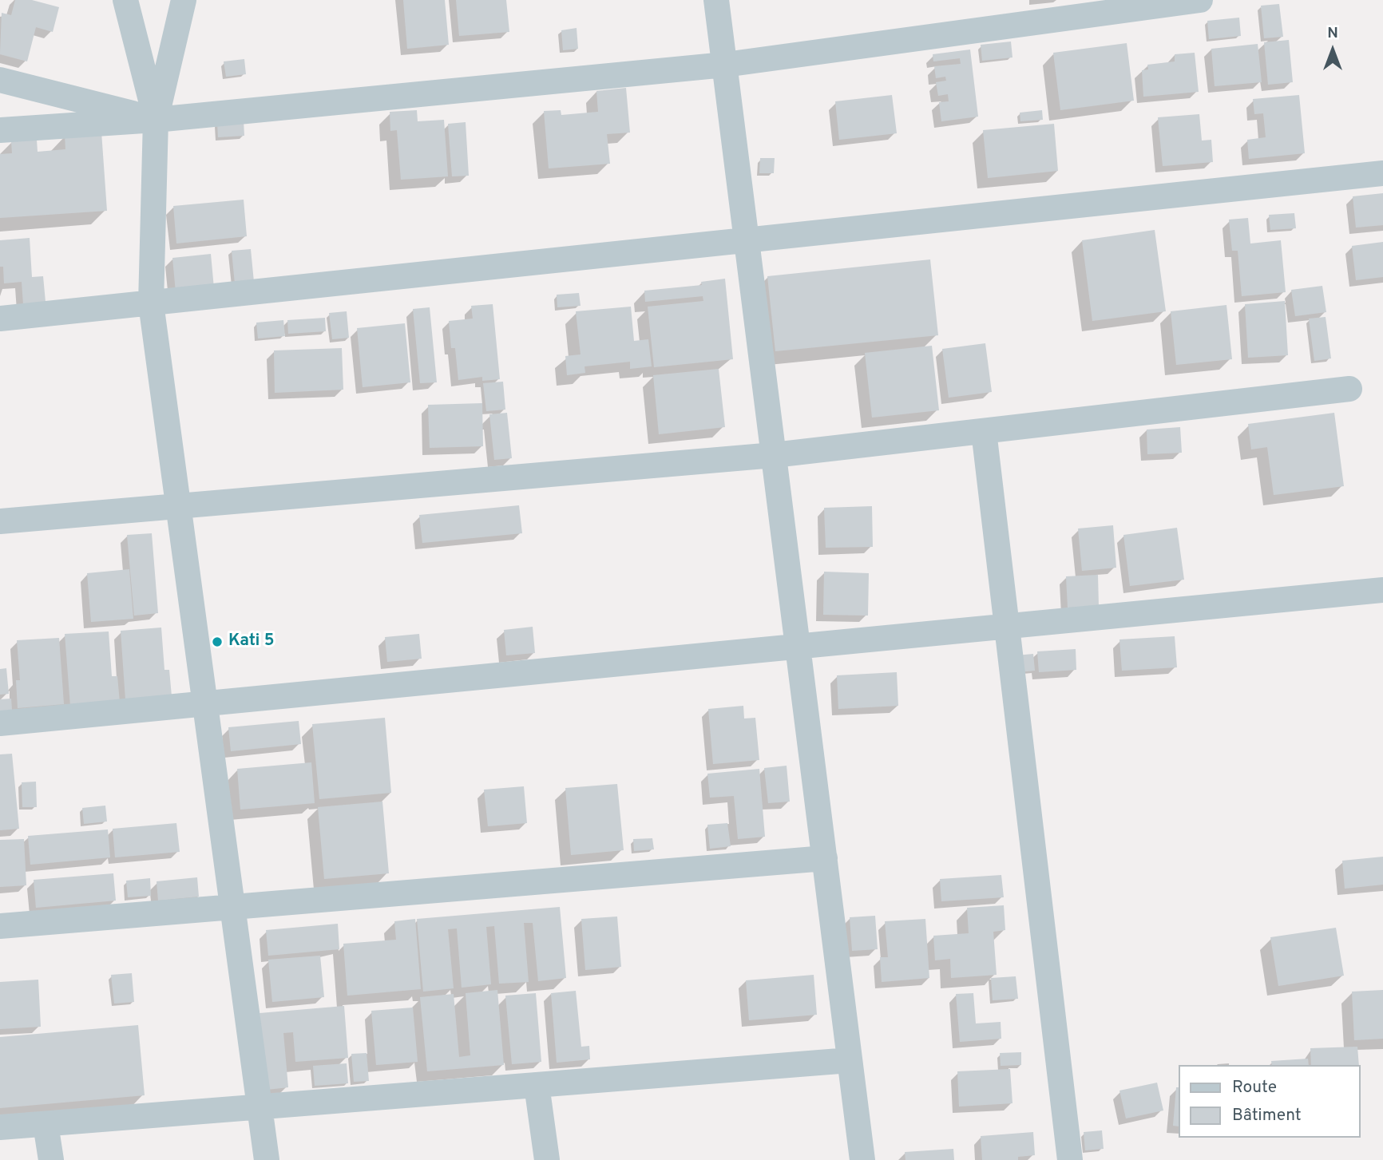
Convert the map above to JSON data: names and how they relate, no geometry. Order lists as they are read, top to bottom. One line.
{"places":["Kati 5"],"legend":["Route","Bâtiment"],"north":"top"}
